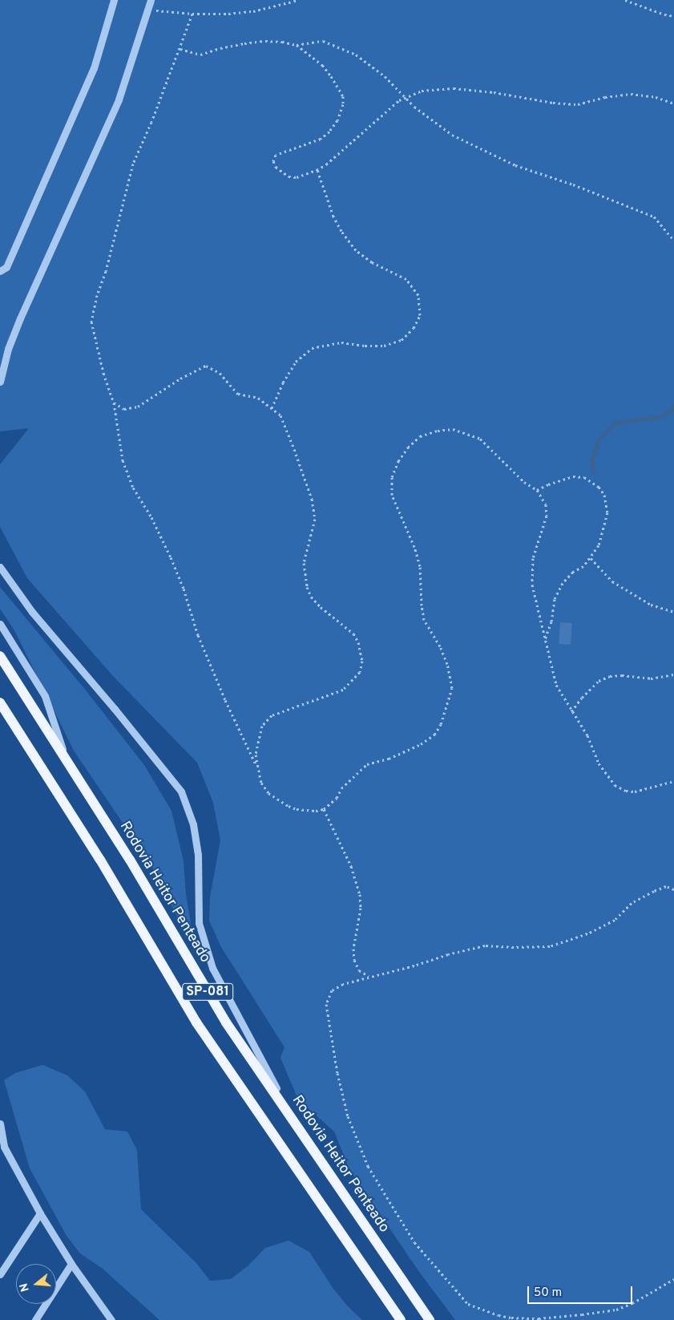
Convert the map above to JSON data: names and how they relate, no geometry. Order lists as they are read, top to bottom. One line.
{"streets":{"main road":["Rodovia Heitor Penteado","SP-081"]},"scale_bar":"50 m","north":"left"}
